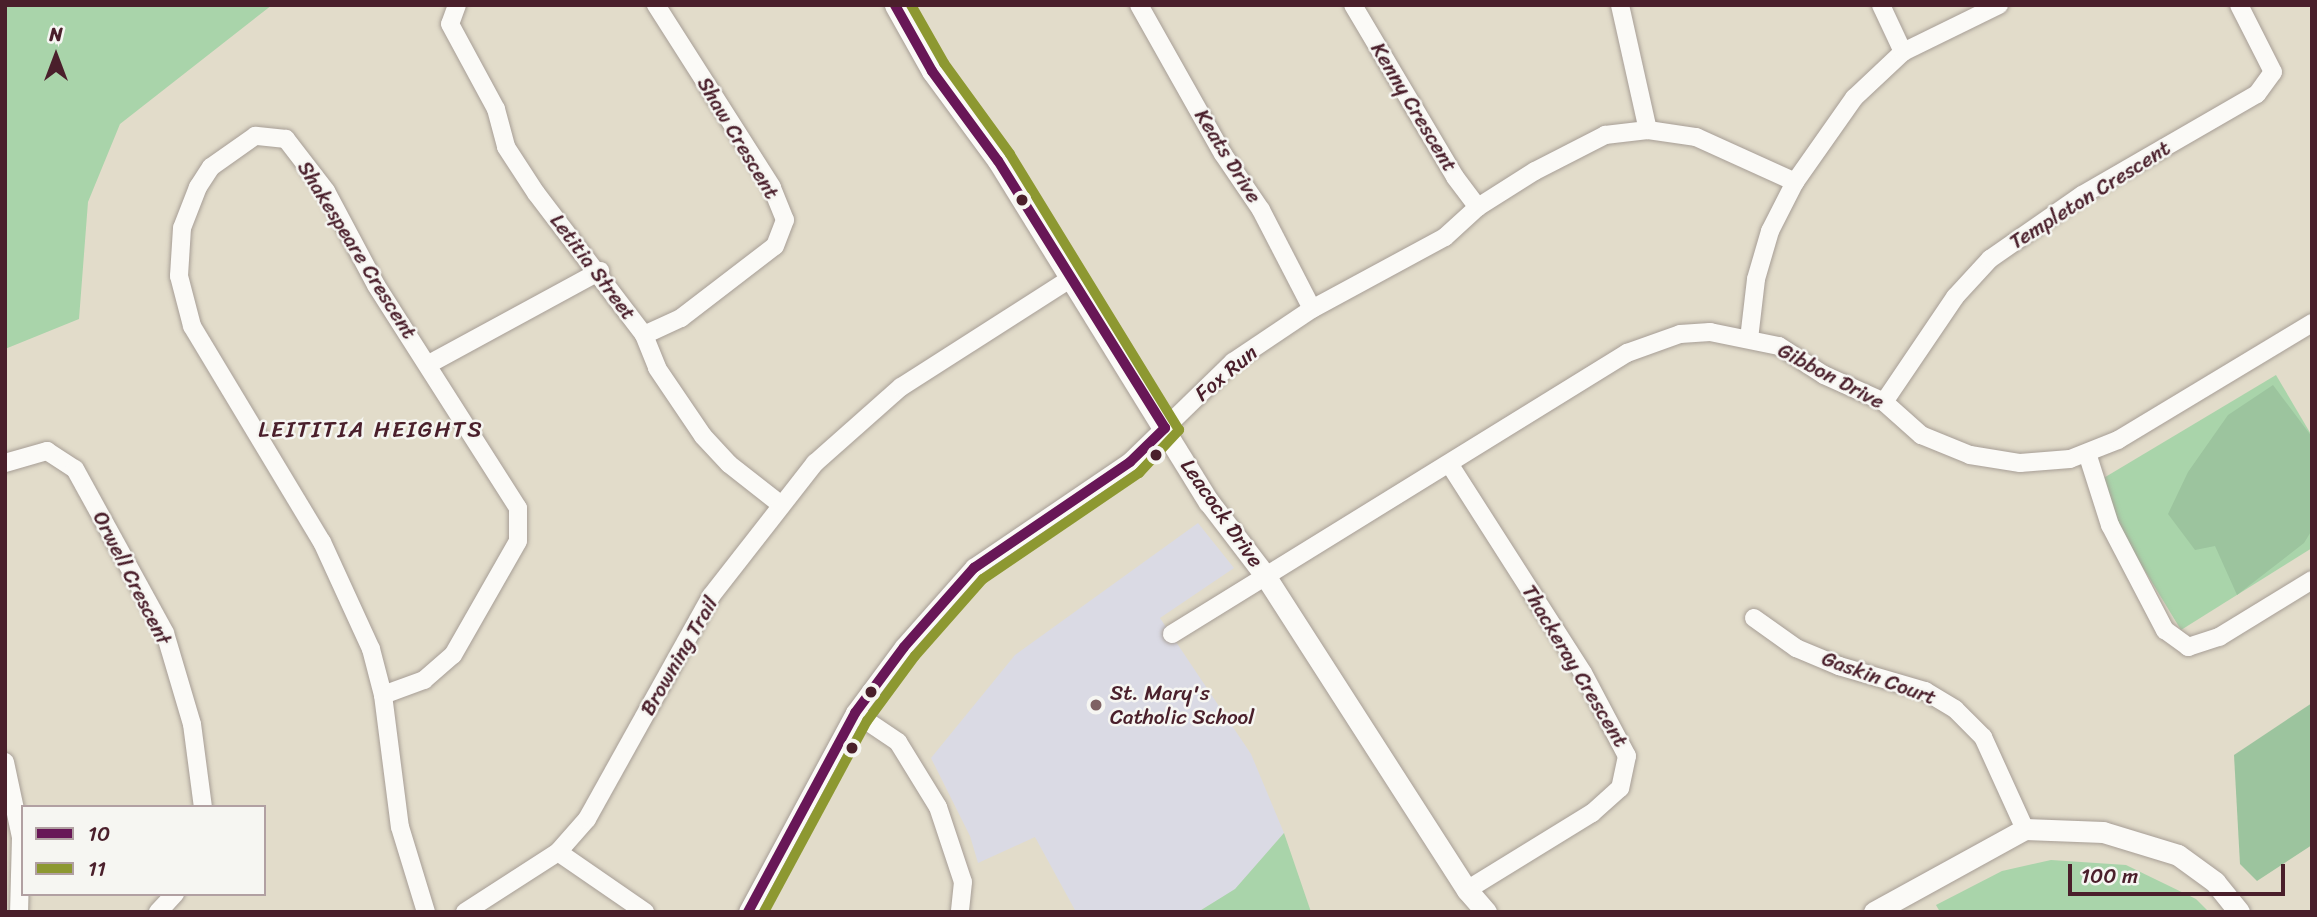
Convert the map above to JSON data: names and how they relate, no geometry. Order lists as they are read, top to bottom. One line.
{"streets":{"street":["Kenny Crescent","Shaw Crescent","Keats Drive","Templeton Crescent","Shakespeare Crescent","Letitia Street","Fox Run","Gibbon Drive","Leacock Drive","Orwell Crescent","Browning Trail","Thackeray Crescent","Gaskin Court"]},"crossings":[["Kenny Crescent","Fox Run"],["Shaw Crescent","Letitia Street"],["Keats Drive","Fox Run"],["Templeton Crescent","Gibbon Drive"],["Letitia Street","Browning Trail"],["Fox Run","Leacock Drive"],["Gibbon Drive","Leacock Drive"],["Gibbon Drive","Thackeray Crescent"],["Leacock Drive","Browning Trail"],["Leacock Drive","Thackeray Crescent"]],"districts":["LEITITIA HEIGHTS"],"places":["St. Mary's Catholic School"],"lines":["transit line 10","transit line 11"],"legend":["10","11"],"scale_bar":"100 m","north":"top"}
